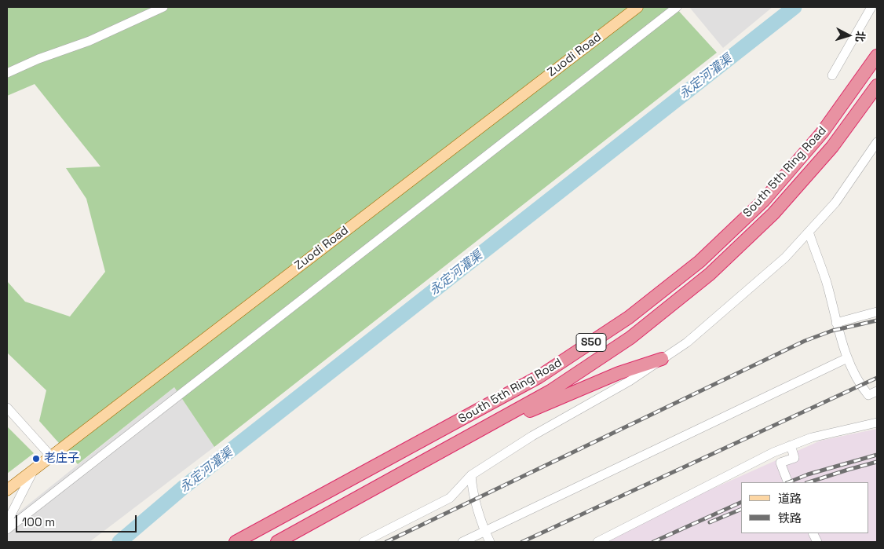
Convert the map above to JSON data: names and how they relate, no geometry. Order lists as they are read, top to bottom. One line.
{"streets":{"highway":["South 5th Ring Road","S50"],"main road":["Zuodi Road"]},"water":["永定河灌渠"],"places":["老庄子"],"legend":["道路","铁路"],"scale_bar":"100 m","north":"right"}
